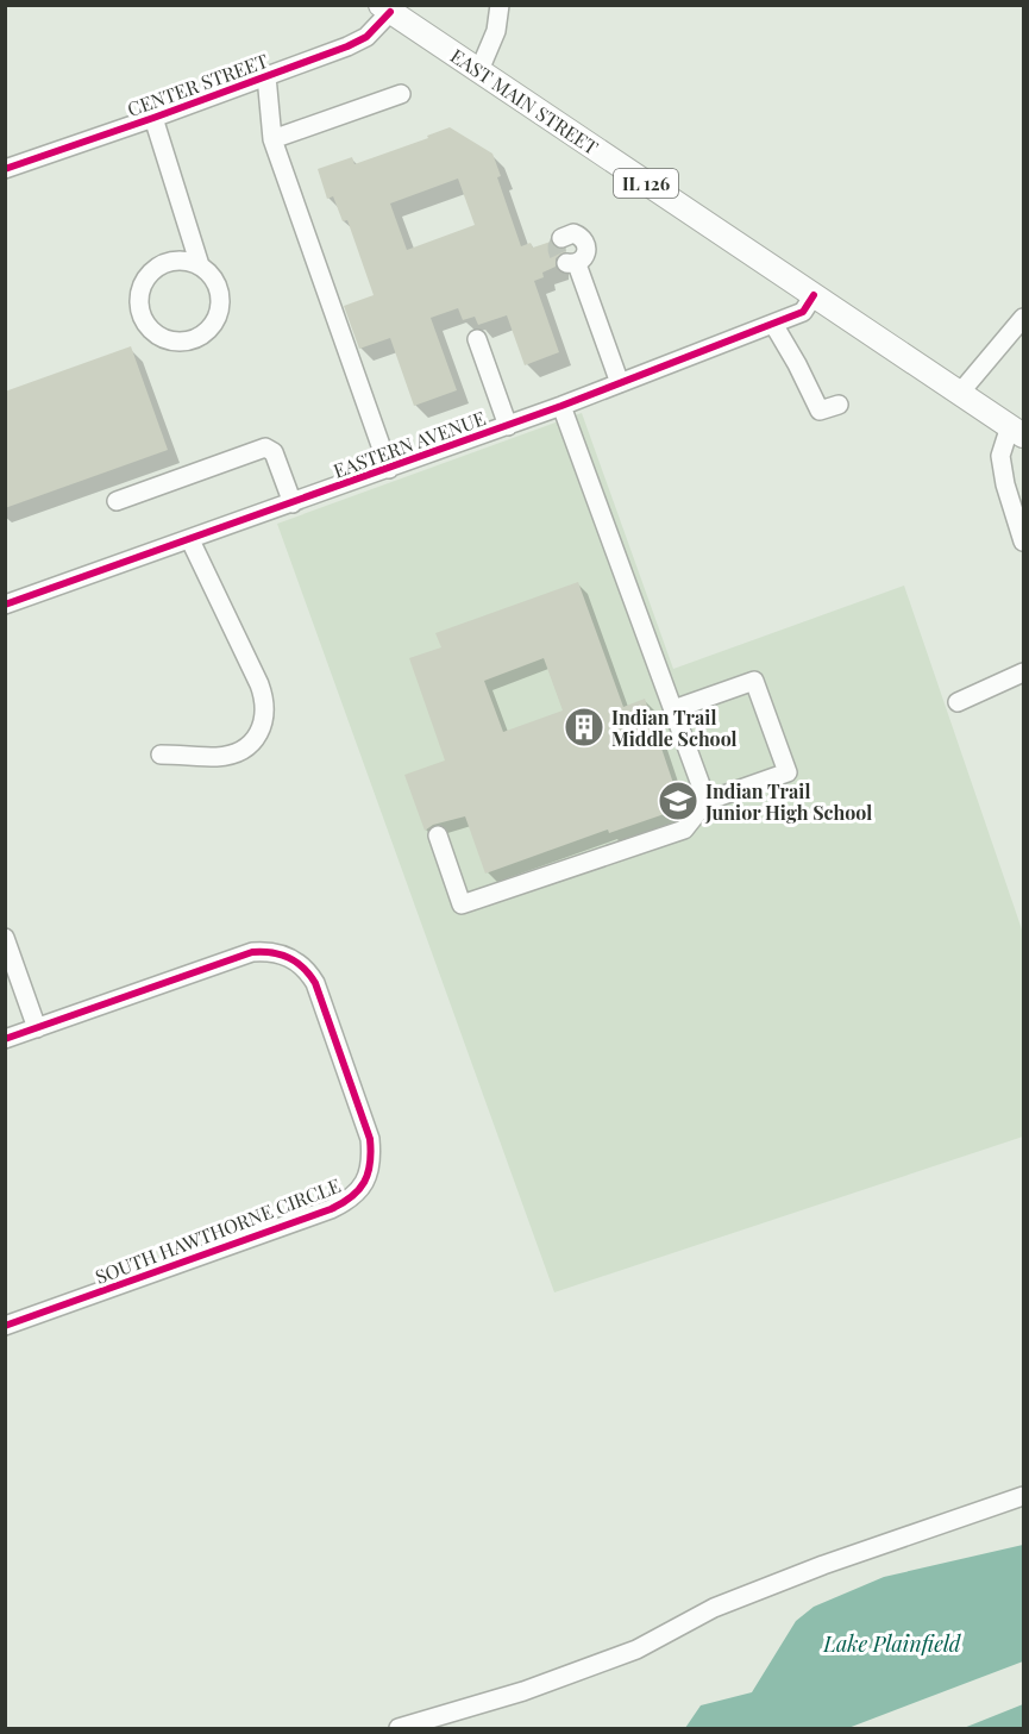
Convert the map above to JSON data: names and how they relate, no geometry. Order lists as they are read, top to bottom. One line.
{"streets":{"main road":["EAST MAIN STREET","IL 126"],"street":["CENTER STREET","EASTERN AVENUE","SOUTH HAWTHORNE CIRCLE"]},"crossings":[["CENTER STREET","EAST MAIN STREET"],["EAST MAIN STREET","EASTERN AVENUE"]],"water":["Lake Plainfield"],"places":{"building":["Indian Trail Middle School"],"school or university":["Indian Trail Junior High School"]}}
